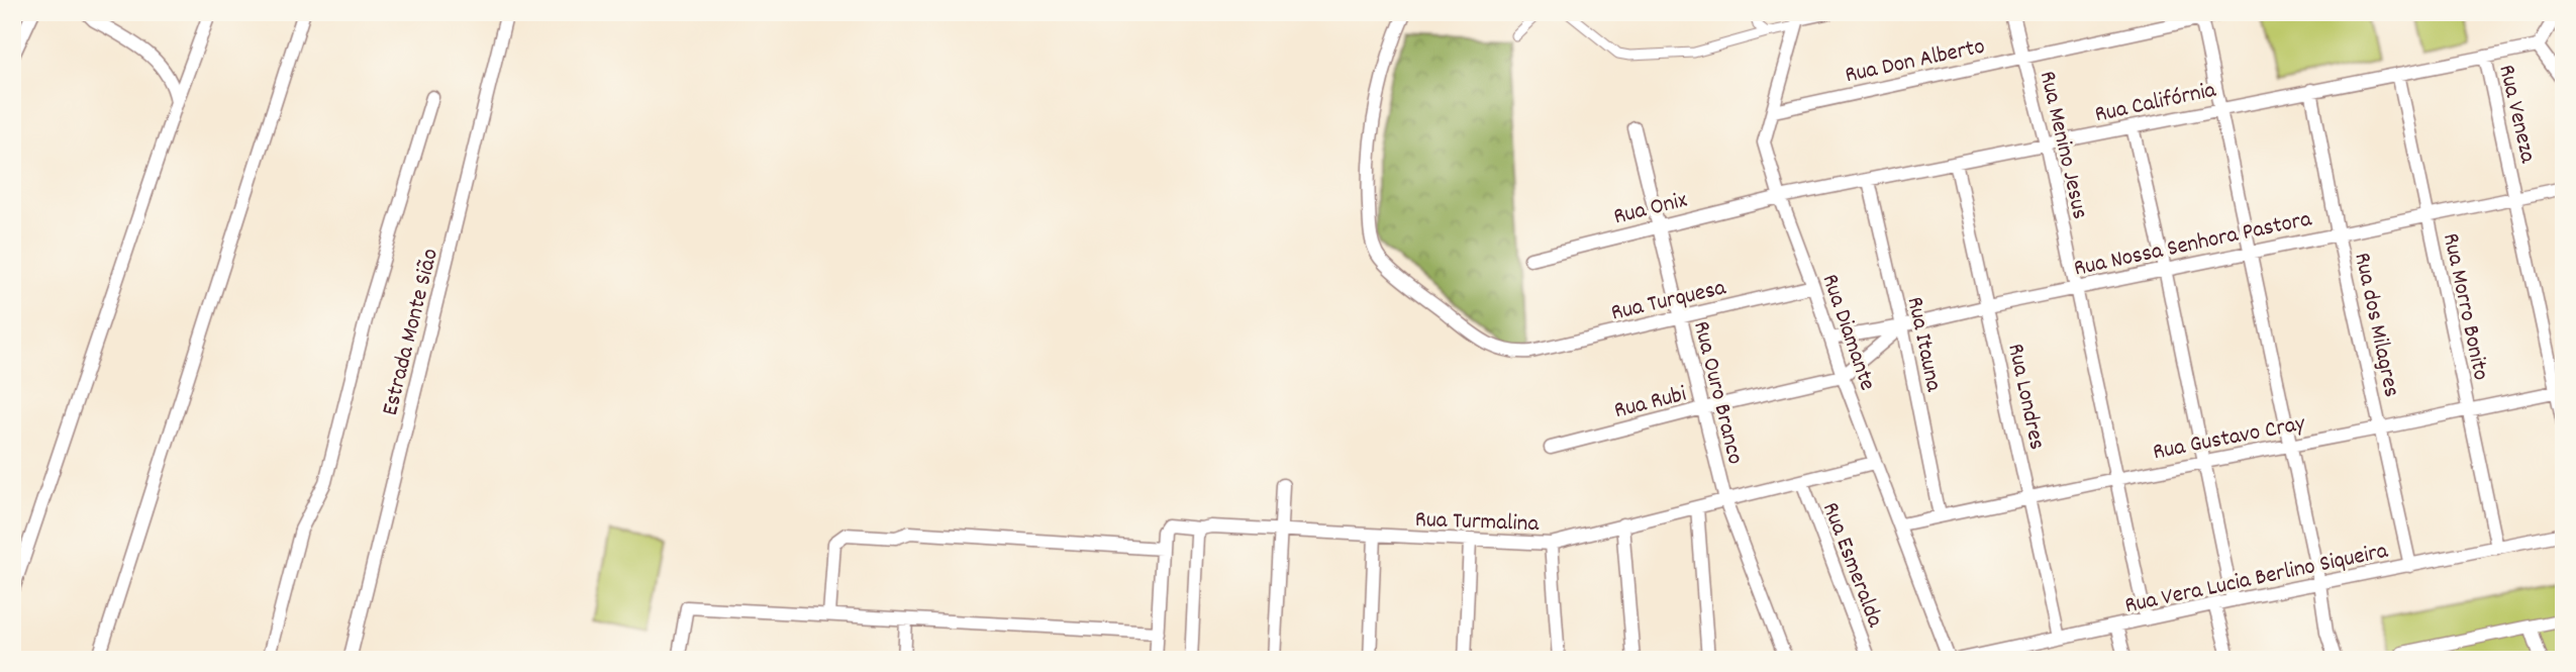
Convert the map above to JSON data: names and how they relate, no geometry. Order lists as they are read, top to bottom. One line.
{"streets":{"street":["Rua Don Alberto","Rua Califórnia","Rua Veneza","Rua Menino Jesus","Rua Onix","Rua Nossa Senhora Pastora","Rua Turquesa","Rua Morro Bonito","Rua dos Milagres","Estrada Monte Sião","Rua Diamante","Rua Itauna","Rua Ouro Branco","Rua Londres","Rua Rubi","Rua Gustavo Cray","Rua Turmalina","Rua Esmeralda","Rua Vera Lucia Berlino Siqueira"]},"crossings":[["Rua Don Alberto","Rua Menino Jesus"],["Rua Don Alberto","Rua Diamante"],["Rua Califórnia","Rua Veneza"],["Rua Califórnia","Rua Menino Jesus"],["Rua Califórnia","Rua Onix"],["Rua Califórnia","Rua Morro Bonito"],["Rua Califórnia","Rua dos Milagres"],["Rua Califórnia","Rua Diamante"],["Rua Califórnia","Rua Itauna"],["Rua Califórnia","Rua Londres"],["Rua Veneza","Rua Nossa Senhora Pastora"],["Rua Veneza","Rua Gustavo Cray"],["Rua Menino Jesus","Rua Nossa Senhora Pastora"],["Rua Menino Jesus","Rua Gustavo Cray"],["Rua Menino Jesus","Rua Vera Lucia Berlino Siqueira"],["Rua Onix","Rua Diamante"],["Rua Onix","Rua Ouro Branco"],["Rua Nossa Senhora Pastora","Rua Morro Bonito"],["Rua Nossa Senhora Pastora","Rua dos Milagres"],["Rua Nossa Senhora Pastora","Rua Diamante"],["Rua Nossa Senhora Pastora","Rua Itauna"],["Rua Nossa Senhora Pastora","Rua Londres"],["Rua Turquesa","Rua Diamante"],["Rua Turquesa","Rua Ouro Branco"],["Rua Morro Bonito","Rua Gustavo Cray"],["Rua Morro Bonito","Rua Vera Lucia Berlino Siqueira"],["Rua dos Milagres","Rua Gustavo Cray"],["Rua dos Milagres","Rua Vera Lucia Berlino Siqueira"],["Rua Diamante","Rua Rubi"],["Rua Diamante","Rua Gustavo Cray"],["Rua Diamante","Rua Turmalina"],["Rua Itauna","Rua Gustavo Cray"],["Rua Ouro Branco","Rua Rubi"],["Rua Ouro Branco","Rua Turmalina"],["Rua Londres","Rua Gustavo Cray"],["Rua Londres","Rua Vera Lucia Berlino Siqueira"],["Rua Turmalina","Rua Esmeralda"]]}
